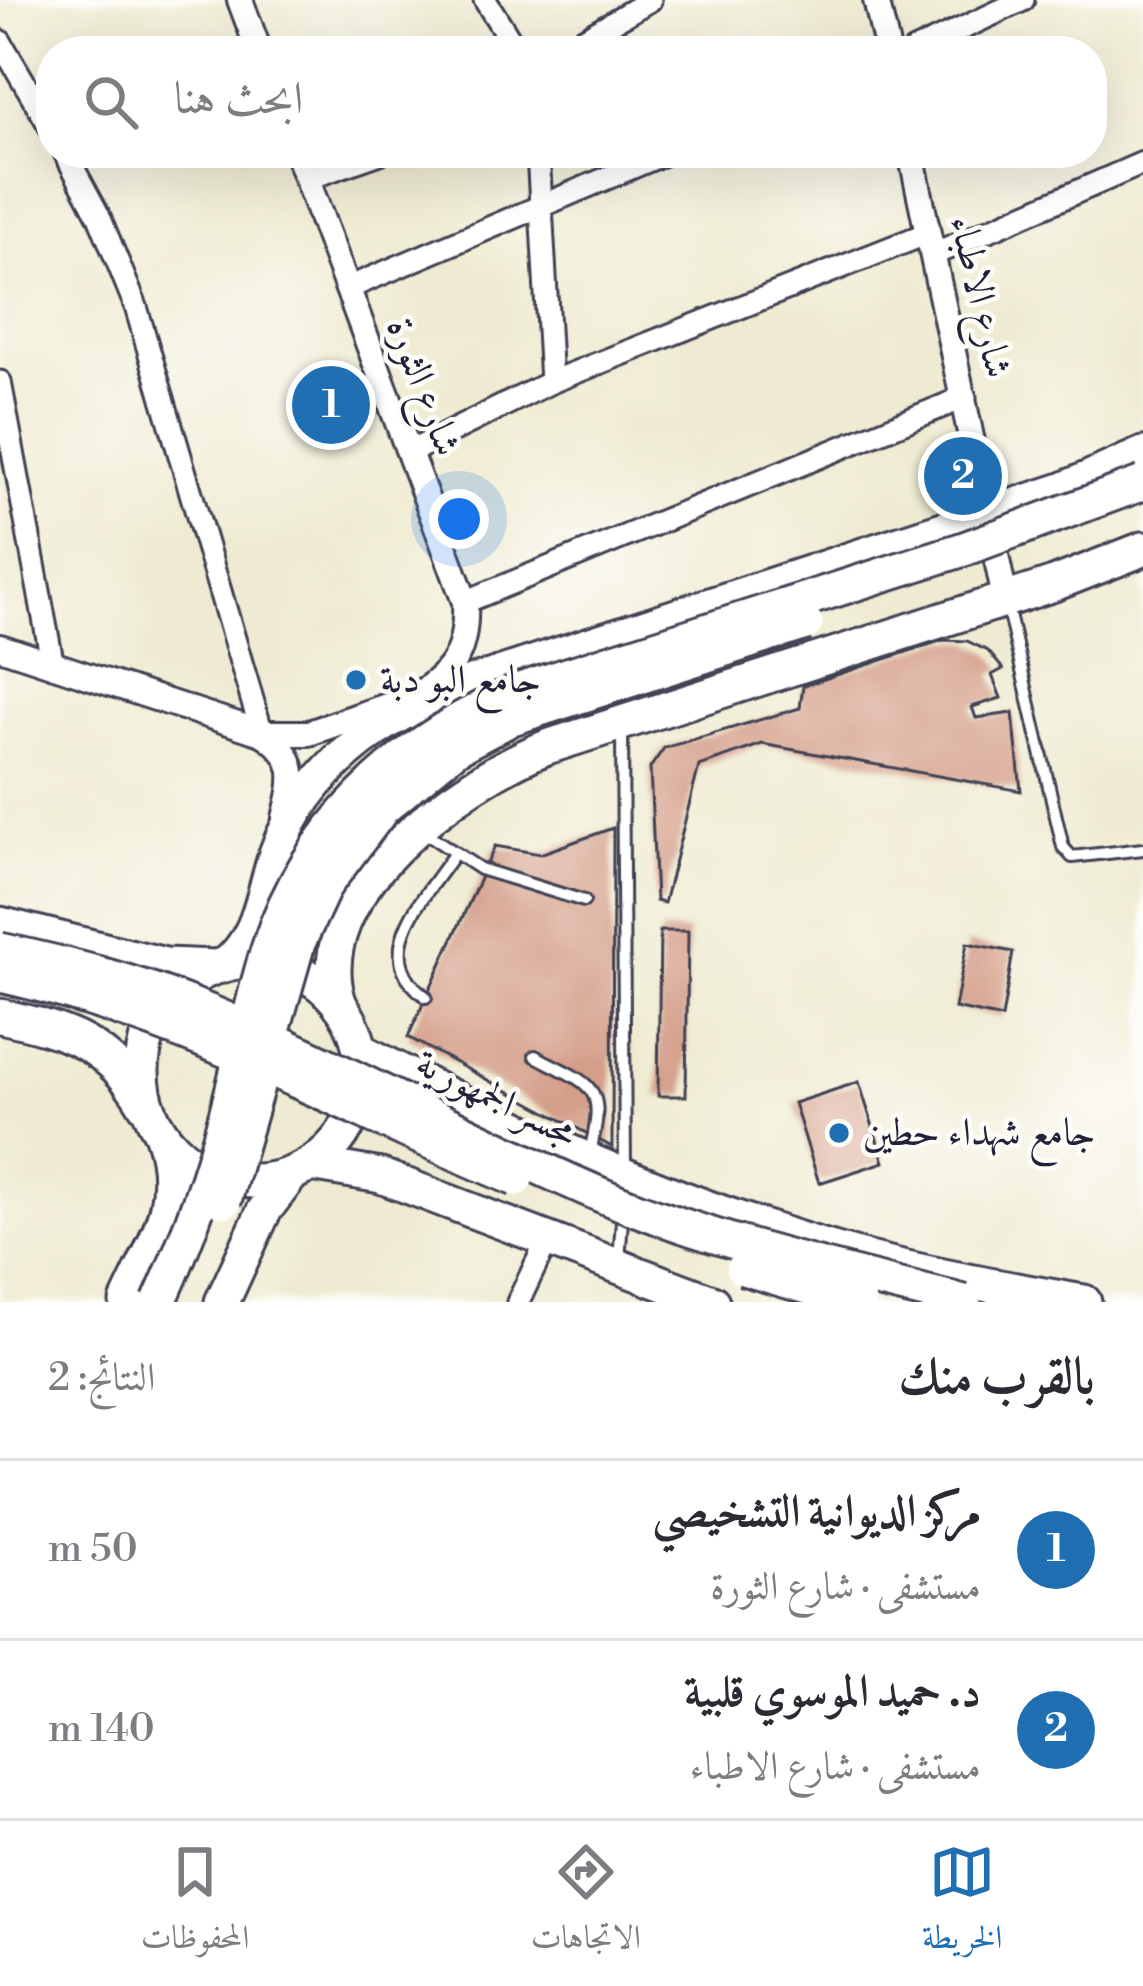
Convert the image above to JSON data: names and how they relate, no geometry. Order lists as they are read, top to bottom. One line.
{"streets":{"main road":["مجسر الجمهورية"],"street":["شارع الاطباء","شارع الثورة"]},"places":["جامع البو دبة","جامع شهداء حطين"],"page":{"search":"ابحث هنا","pins":["1","2"],"heading":["بالقرب منك","النتائج: 2"],"list":[{"mark":"1","name":"مركز الديوانية التشخيصي","note":"مستشفى · شارع الثورة","value":"50 m"},{"mark":"2","name":"د. حميد الموسوي قلبية","note":"مستشفى · شارع الاطباء","value":"140 m"}],"nav":["الخريطة","الاتجاهات","المحفوظات"]}}
